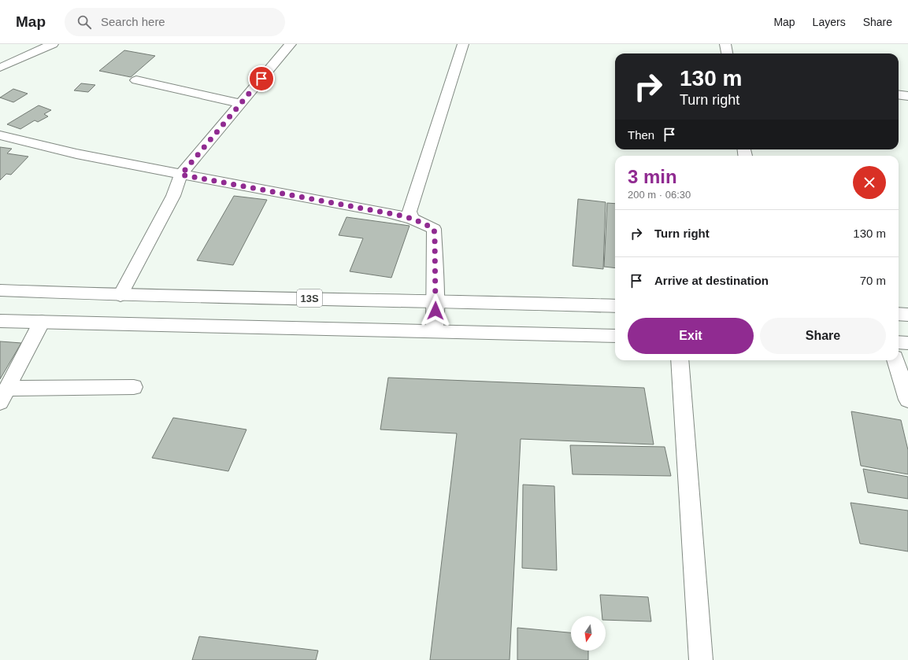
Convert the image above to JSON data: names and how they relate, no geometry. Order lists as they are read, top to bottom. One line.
{"streets":{"main road":["13S"]},"north":"bottom","page":{"header":"Map","search":"Search here","nav":["Map","Layers","Share"],"turn":["130 m","Turn right"],"then":"Then","heading":["3 min","200 m · 06:30"],"list":[{"name":"Turn right","value":"130 m"},{"name":"Arrive at destination","value":"70 m"}],"buttons":["Exit","Share"]}}
